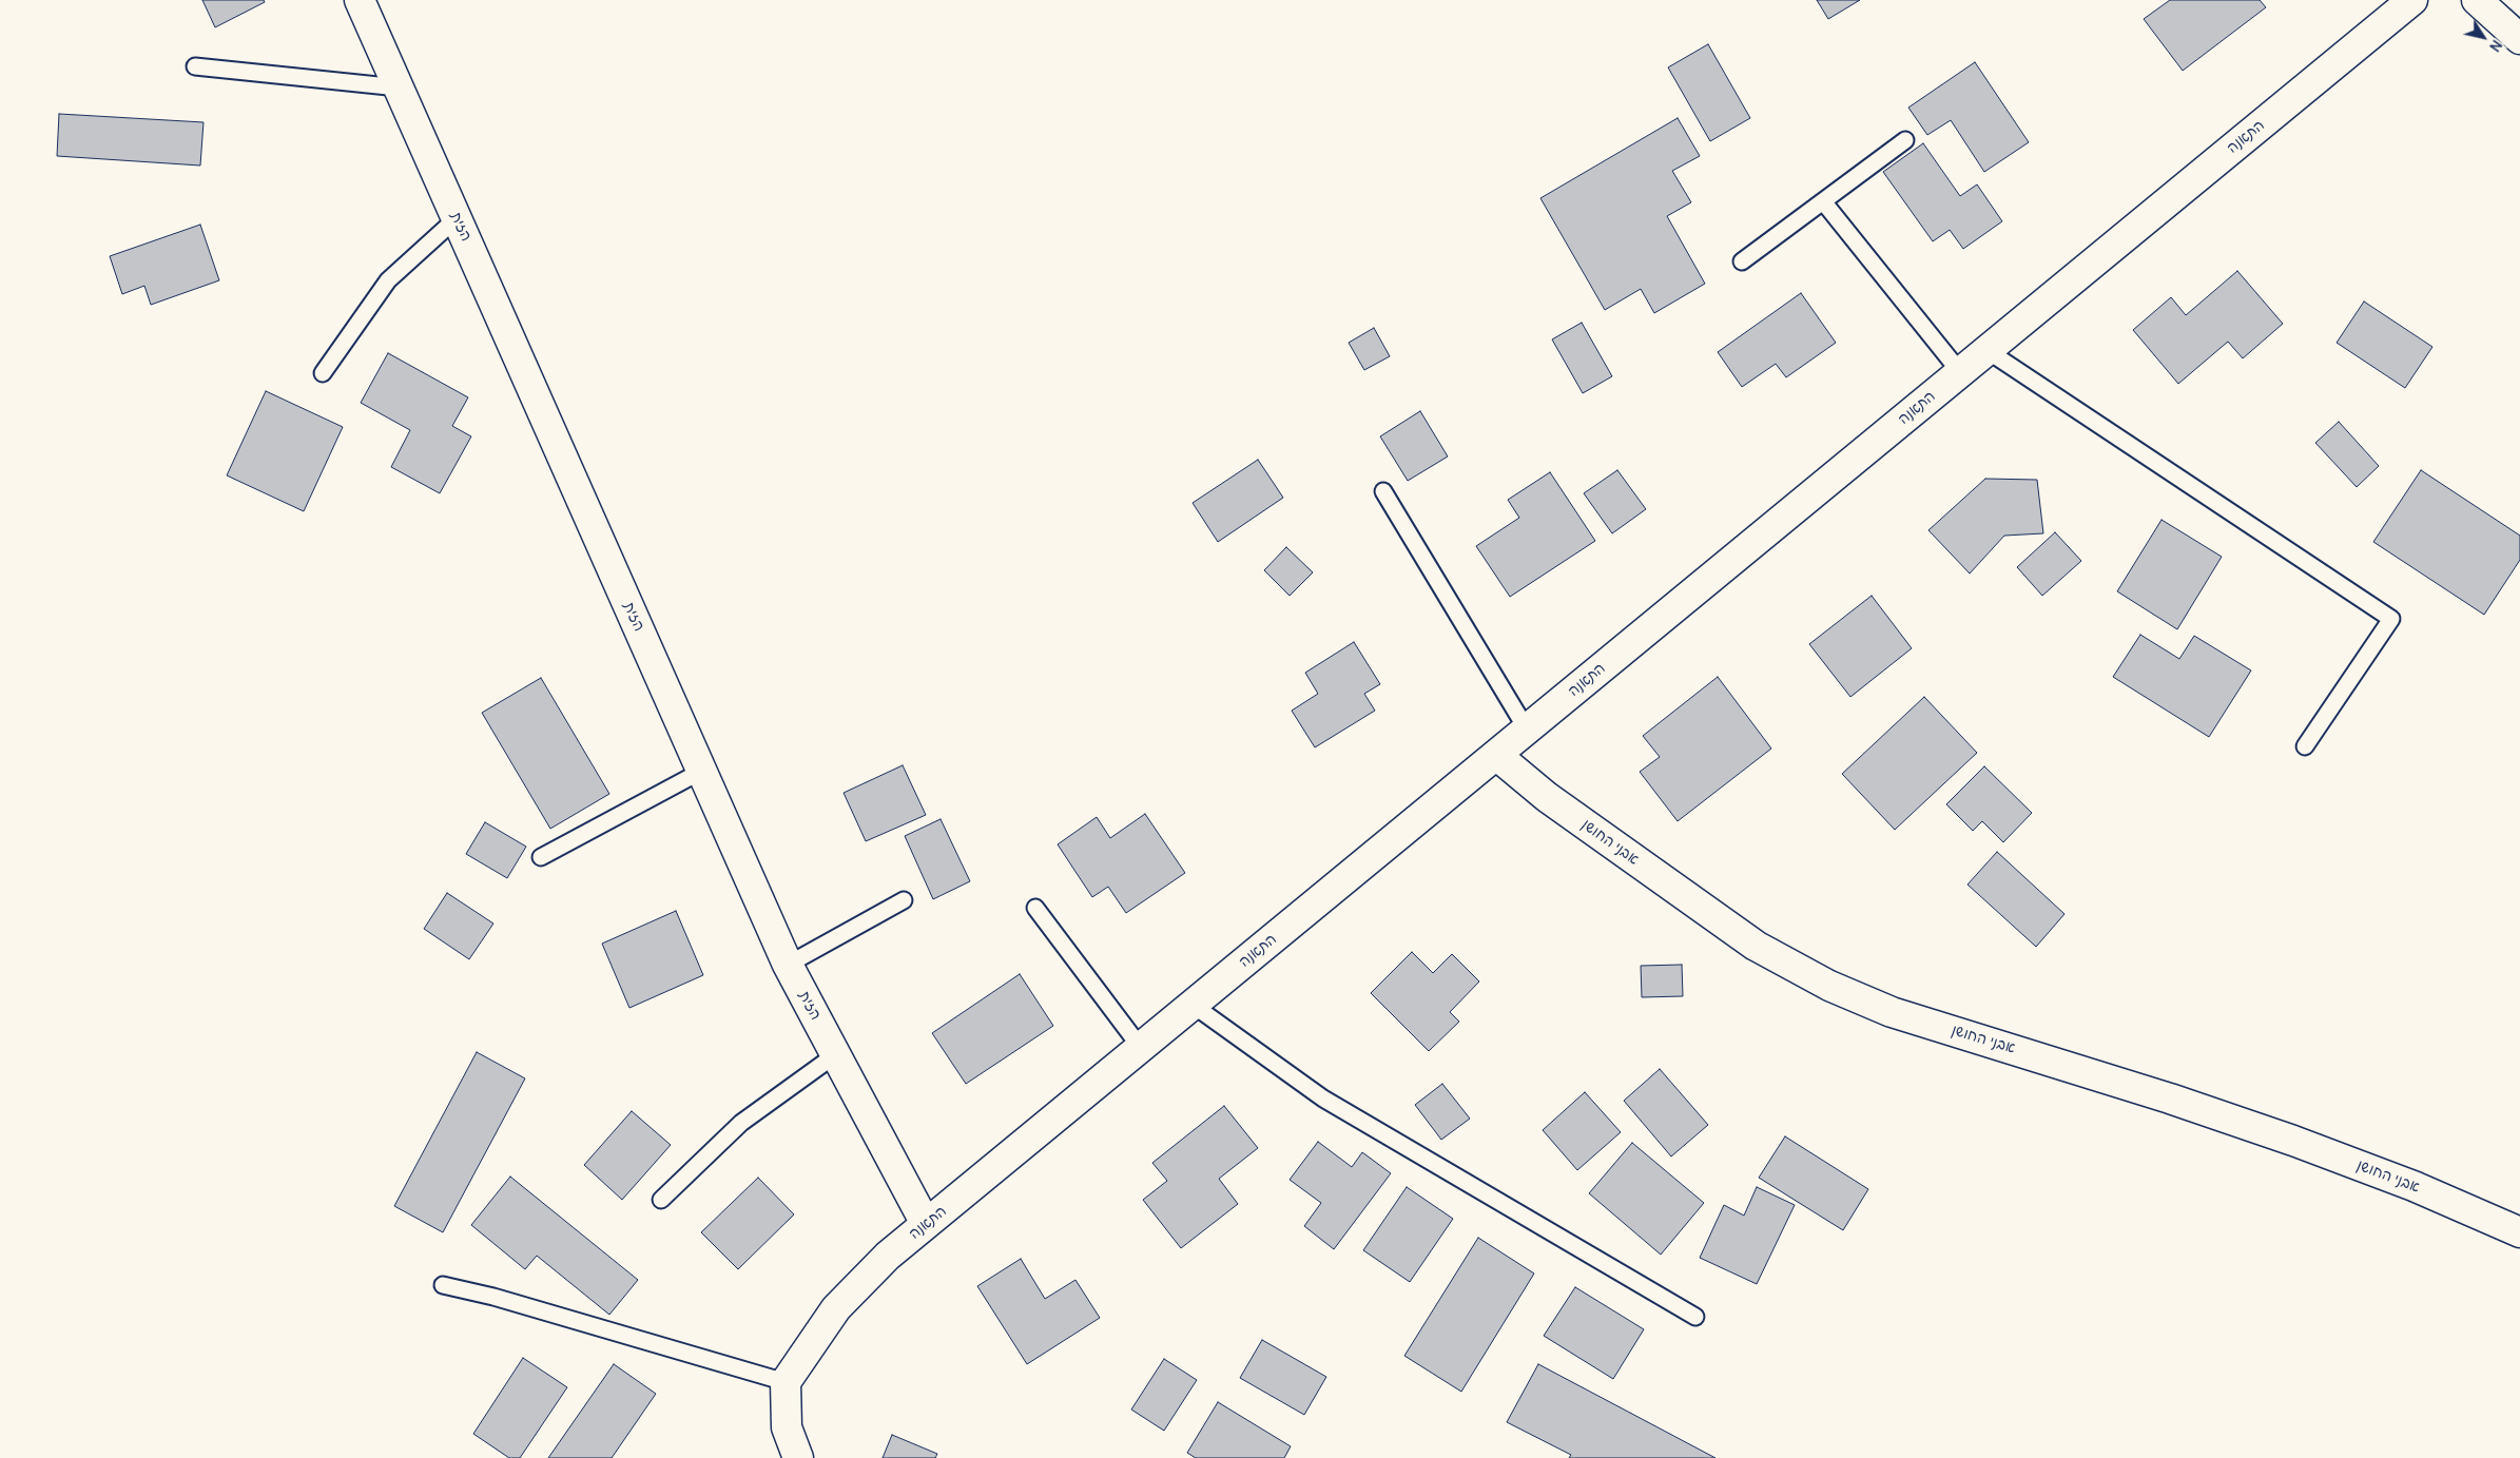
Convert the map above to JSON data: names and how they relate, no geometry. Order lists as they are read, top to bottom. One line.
{"streets":{"street":["התאנה","הזית","אבני החושן"]},"crossings":[["התאנה","הזית"],["התאנה","אבני החושן"]],"north":"bottom right"}
